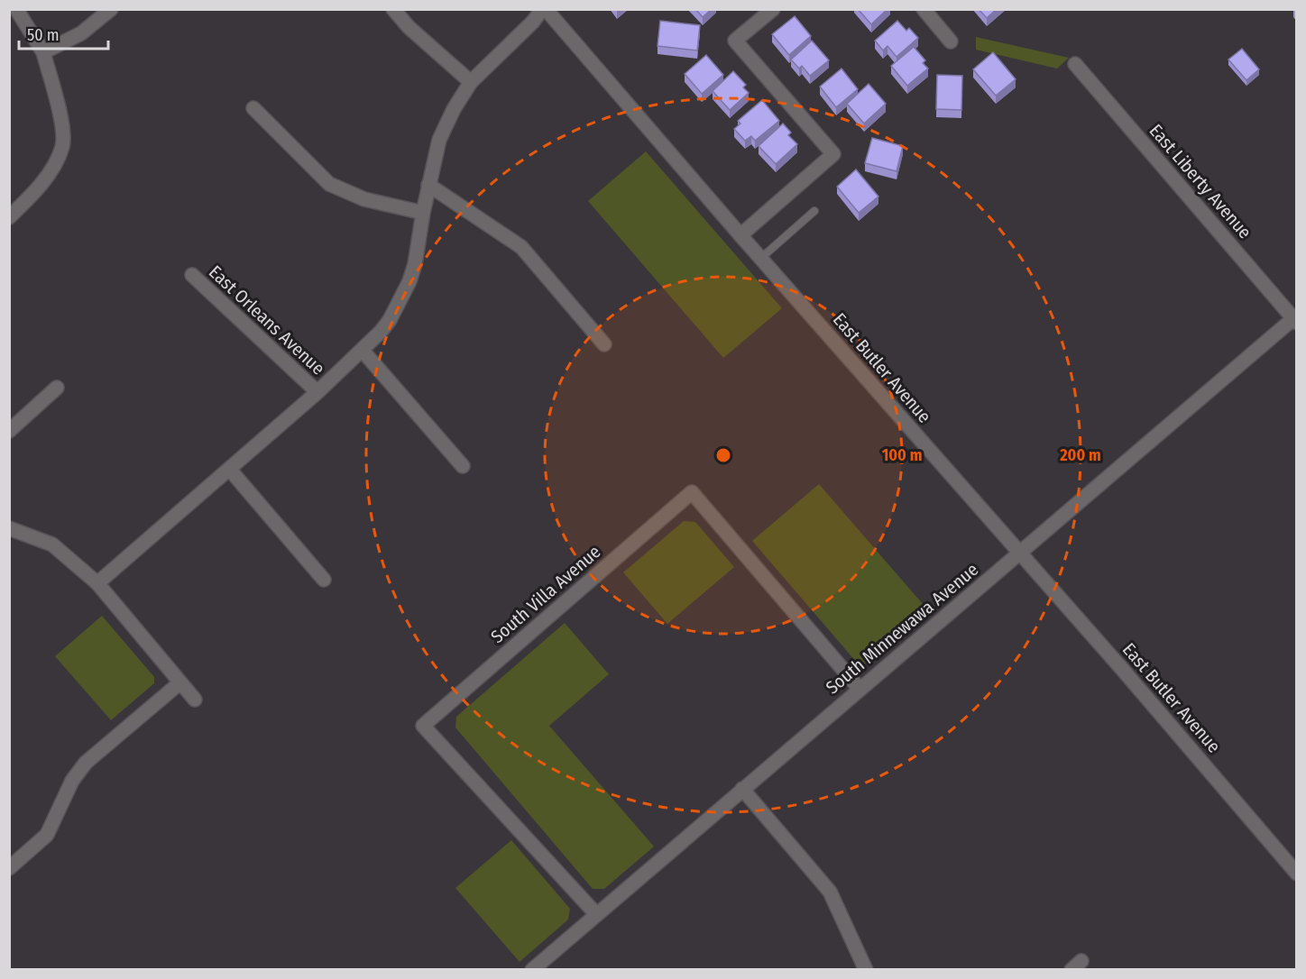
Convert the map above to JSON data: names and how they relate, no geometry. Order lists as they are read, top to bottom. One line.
{"streets":{"street":["East Liberty Avenue","East Orleans Avenue","East Butler Avenue","South Villa Avenue","South Minnewawa Avenue"]},"crossings":[["East Liberty Avenue","South Minnewawa Avenue"],["East Butler Avenue","South Minnewawa Avenue"],["South Villa Avenue","South Minnewawa Avenue"]],"scale_bar":"50 m","rings":["100 m","200 m"]}
